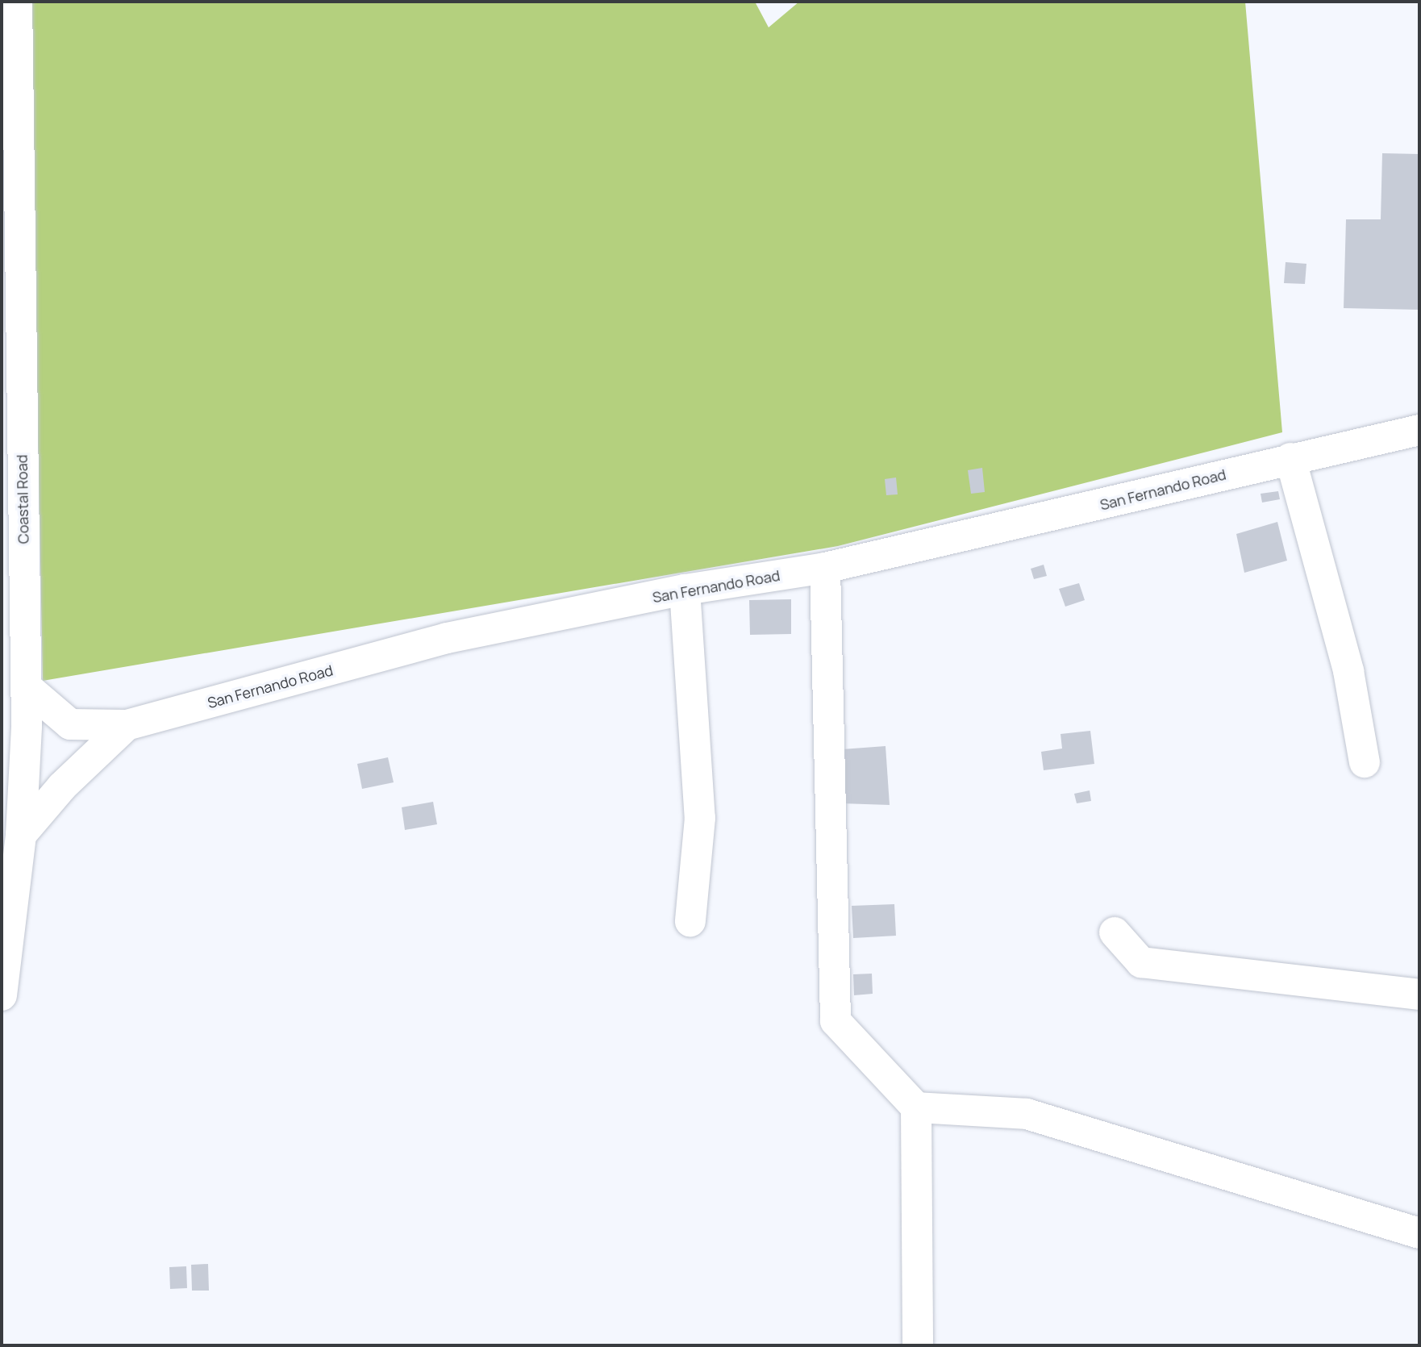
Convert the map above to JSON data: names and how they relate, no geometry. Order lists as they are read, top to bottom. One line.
{"streets":{"street":["San Fernando Road","Coastal Road"]},"crossings":[["San Fernando Road","Coastal Road"]]}
